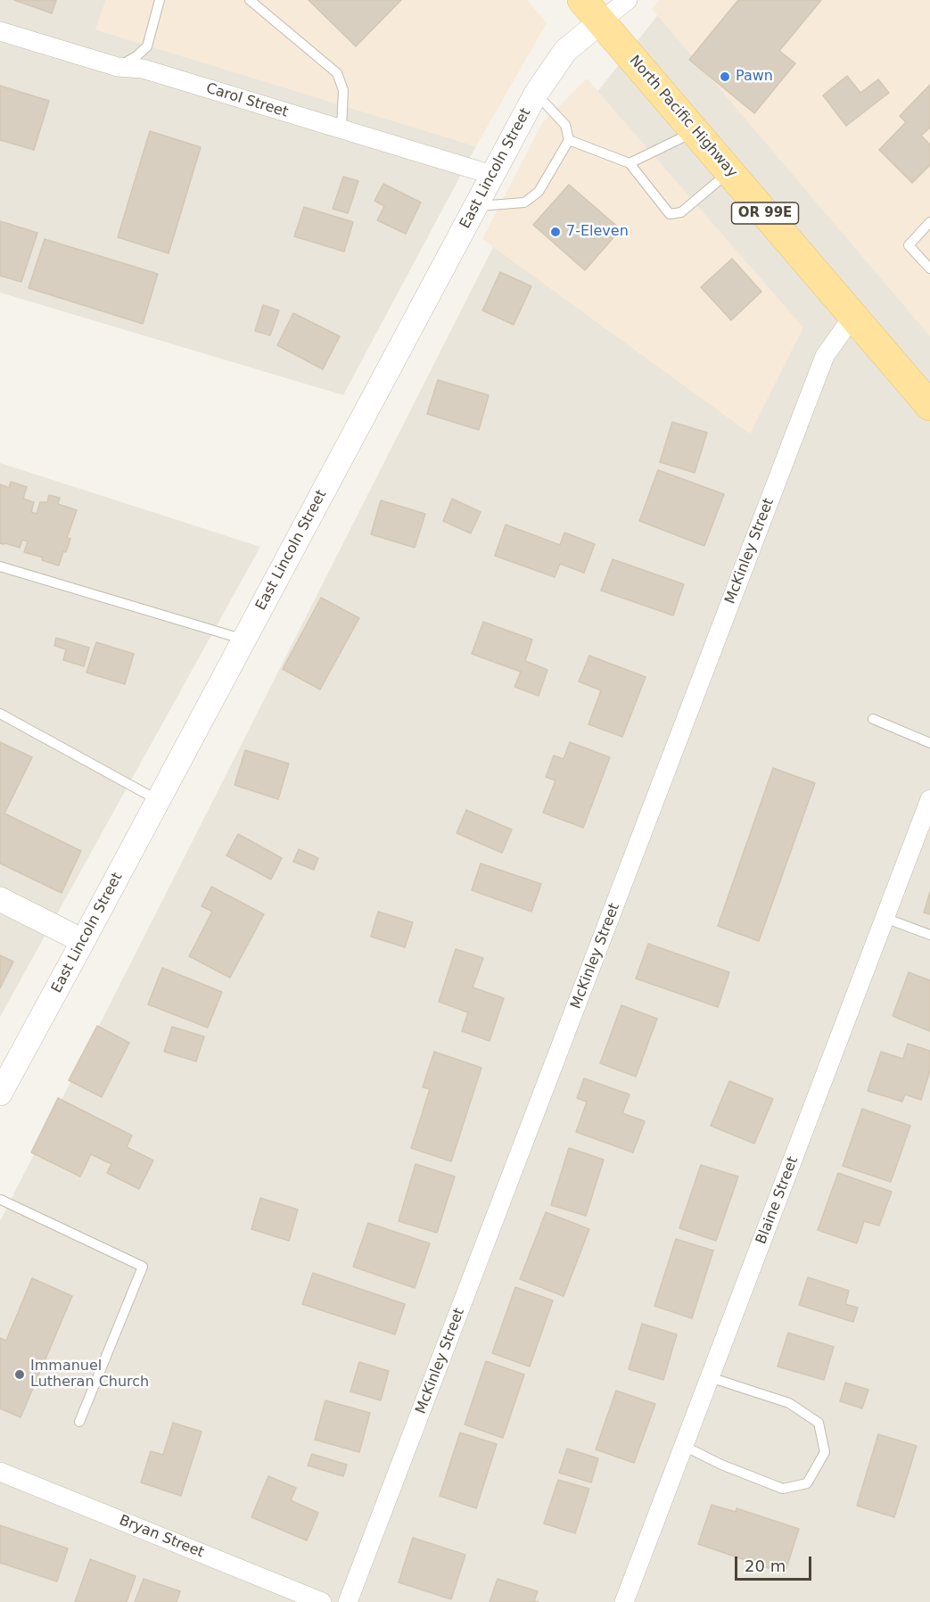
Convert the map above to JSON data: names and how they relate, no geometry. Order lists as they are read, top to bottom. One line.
{"streets":{"main road":["North Pacific Highway","OR 99E"],"street":["Carol Street","East Lincoln Street","McKinley Street","Blaine Street","Bryan Street"]},"crossings":[["Carol Street","East Lincoln Street"],["North Pacific Highway","East Lincoln Street"],["North Pacific Highway","McKinley Street"]],"places":["Pawn","7-Eleven","Immanuel Lutheran Church"],"scale_bar":"20 m"}
